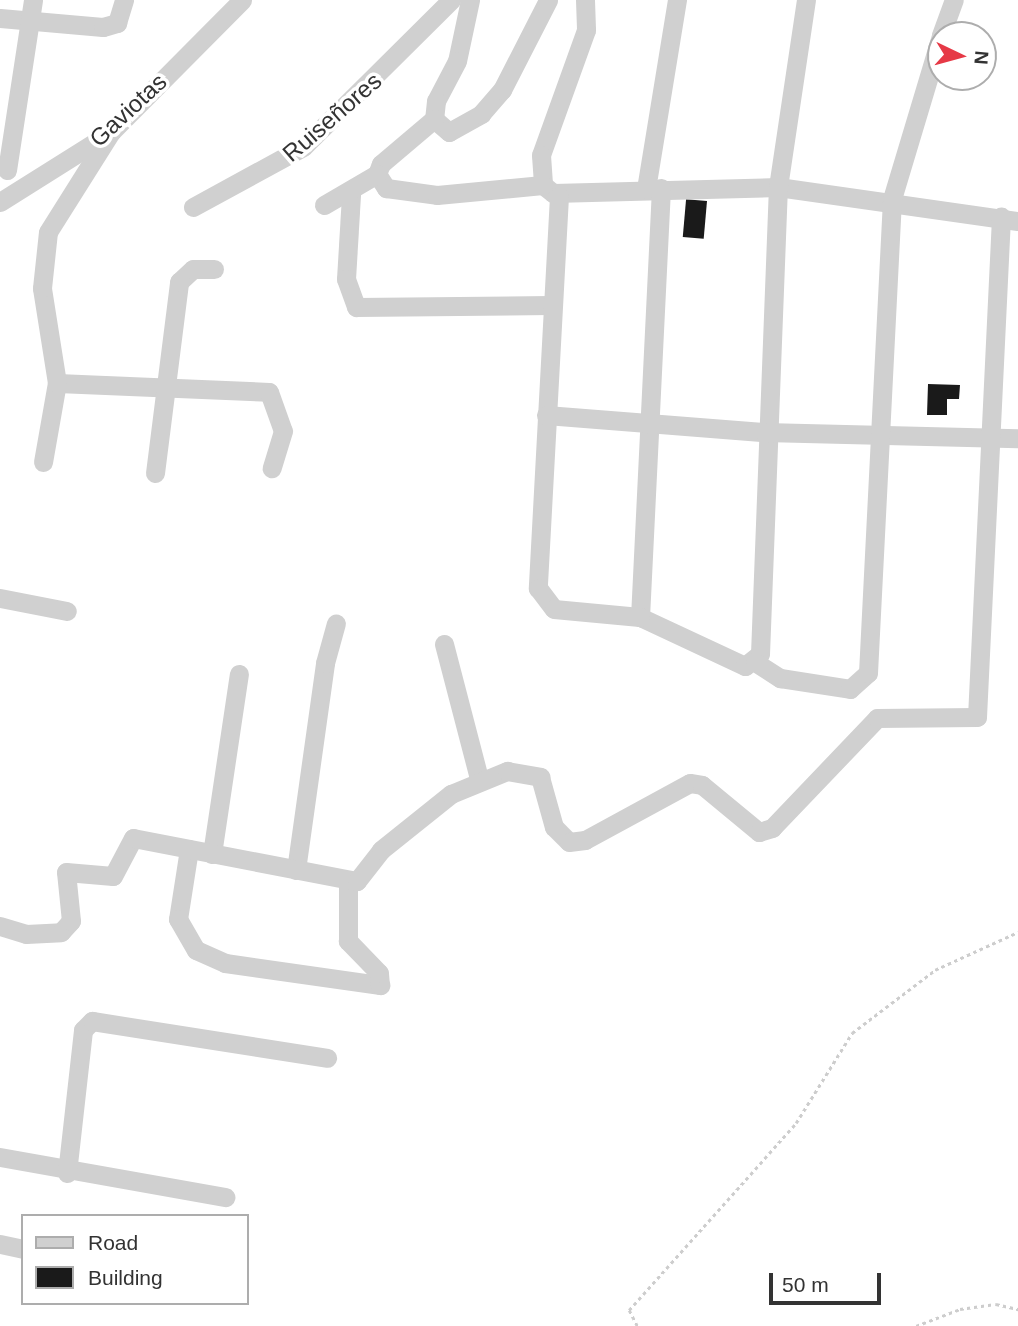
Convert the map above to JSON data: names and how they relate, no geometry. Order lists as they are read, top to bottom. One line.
{"streets":{"street":["Gaviotas","Ruiseñores"]},"legend":["Road","Building"],"scale_bar":"50 m","north":"right"}
